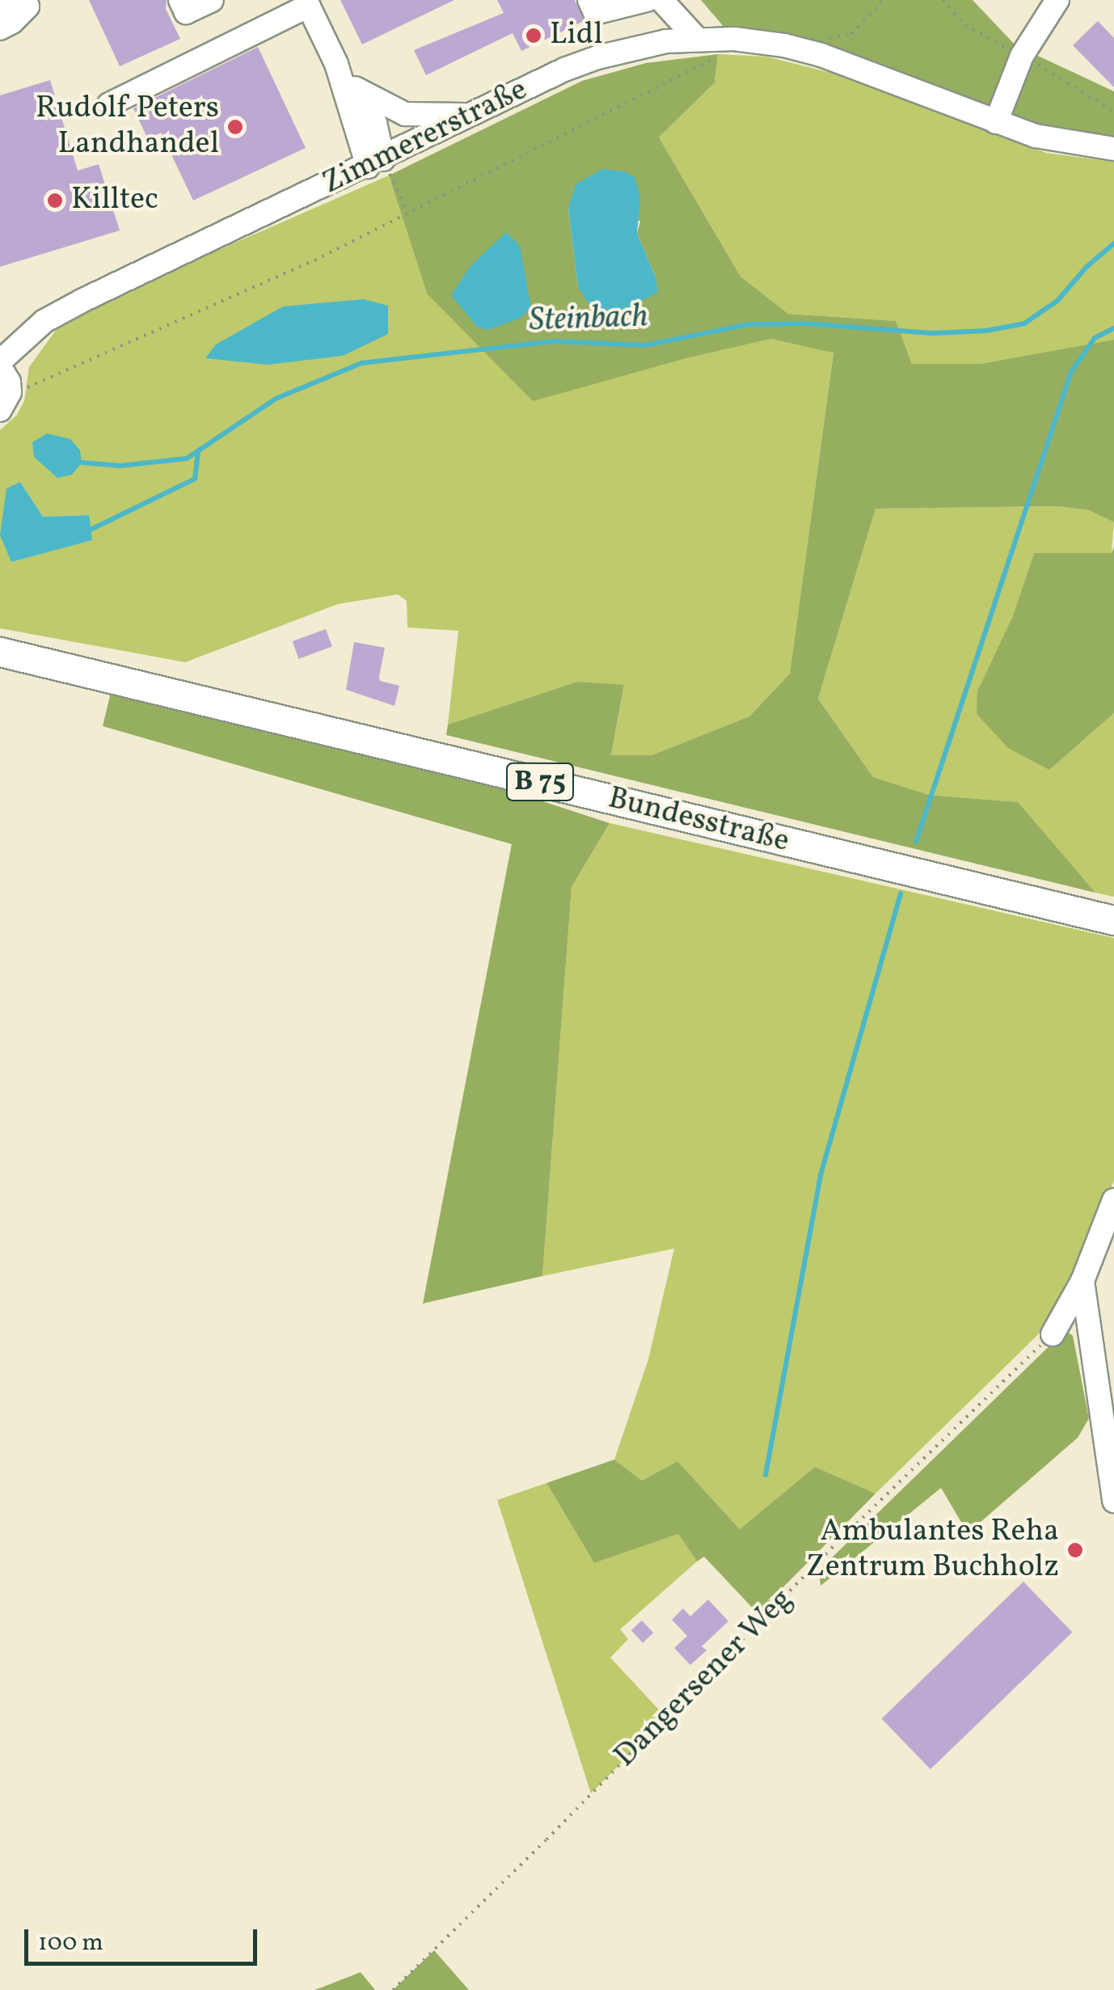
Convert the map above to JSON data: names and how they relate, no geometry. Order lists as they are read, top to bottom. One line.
{"streets":{"main road":["B 75","Bundesstraße"],"street":["Zimmererstraße"],"path":["Dangersener Weg"]},"water":["Steinbach"],"places":["Lidl","Rudolf Peters Landhandel","Killtec","Ambulantes Reha Zentrum Buchholz"],"scale_bar":"100 m"}
